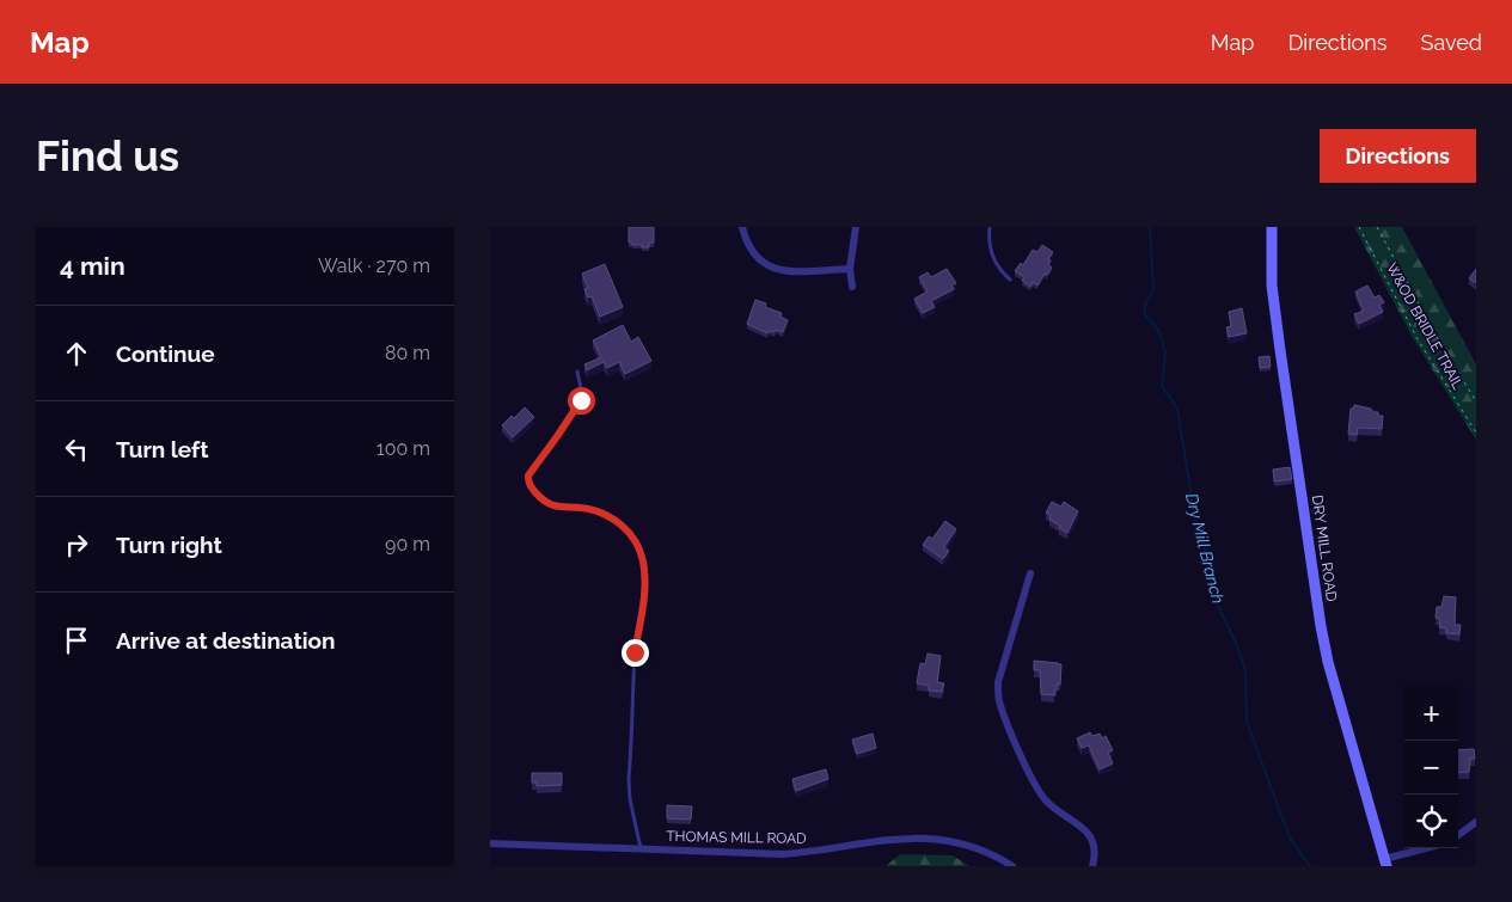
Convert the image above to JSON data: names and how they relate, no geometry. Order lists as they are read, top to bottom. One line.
{"streets":{"street":["DRY MILL ROAD","THOMAS MILL ROAD"],"path":["W&OD BRIDLE TRAIL"]},"water":["Dry Mill Branch"],"page":{"header":"Map","nav":["Map","Directions","Saved"],"buttons":"Directions","title":"Find us","heading":["4 min","Walk · 270 m"],"list":[["Continue","80 m"],["Turn left","100 m"],["Turn right","90 m"],"Arrive at destination"],"map_buttons":["+","−"]}}
